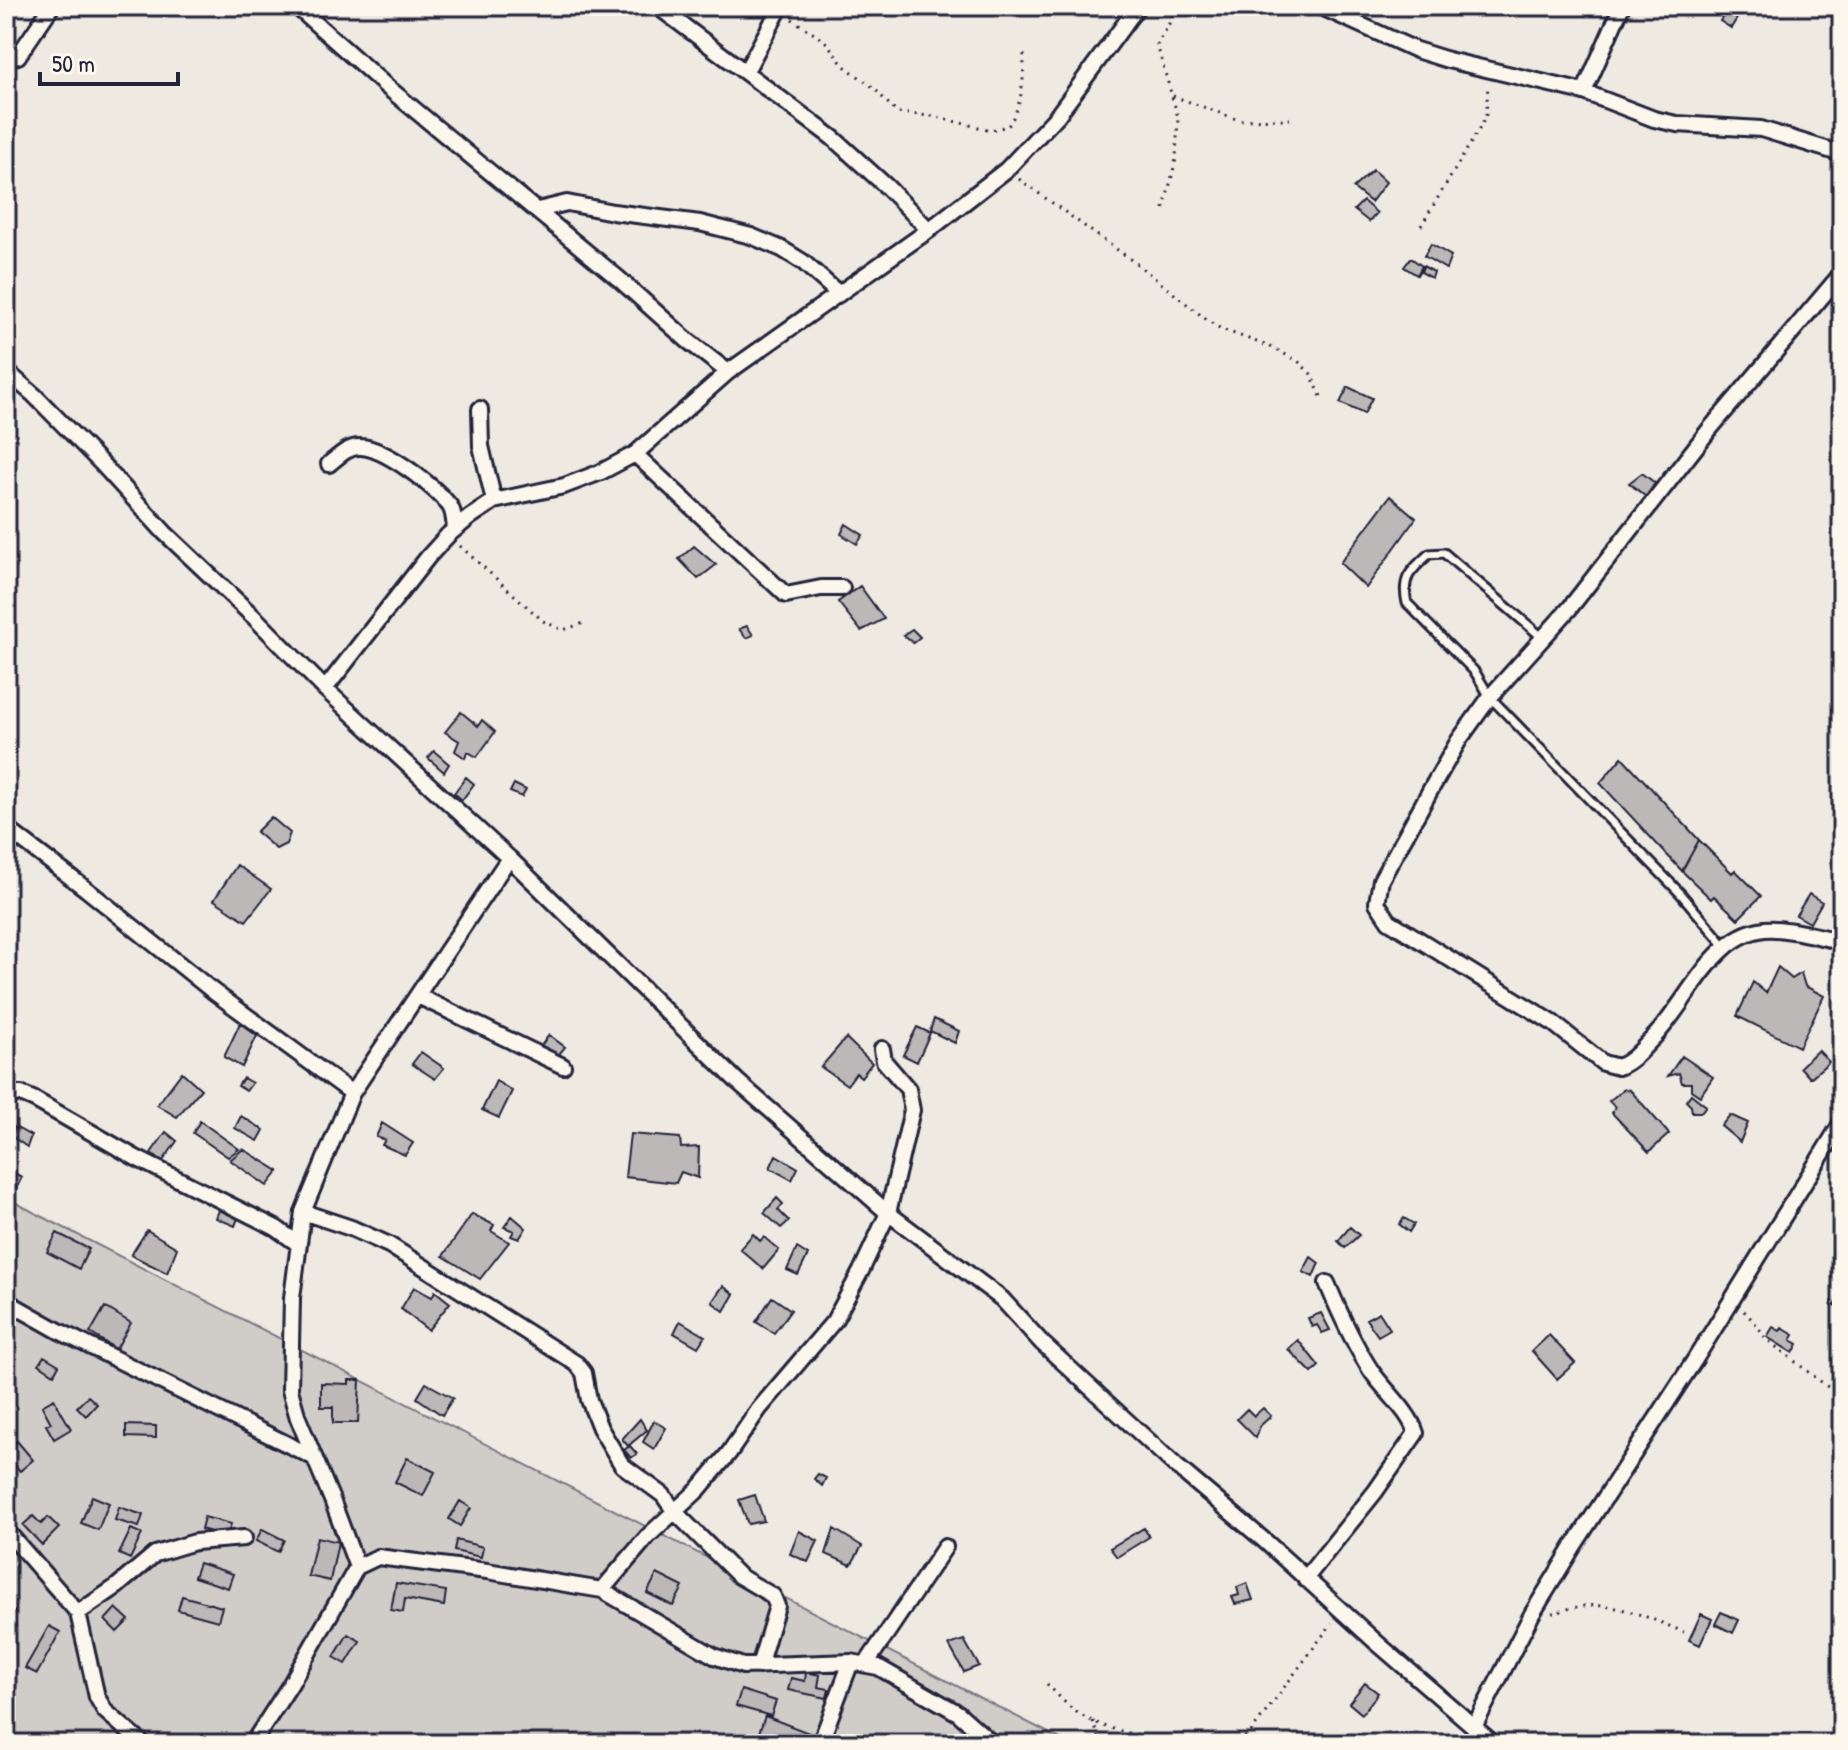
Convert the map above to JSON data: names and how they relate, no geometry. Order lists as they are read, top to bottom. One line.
{"scale_bar":"50 m"}
